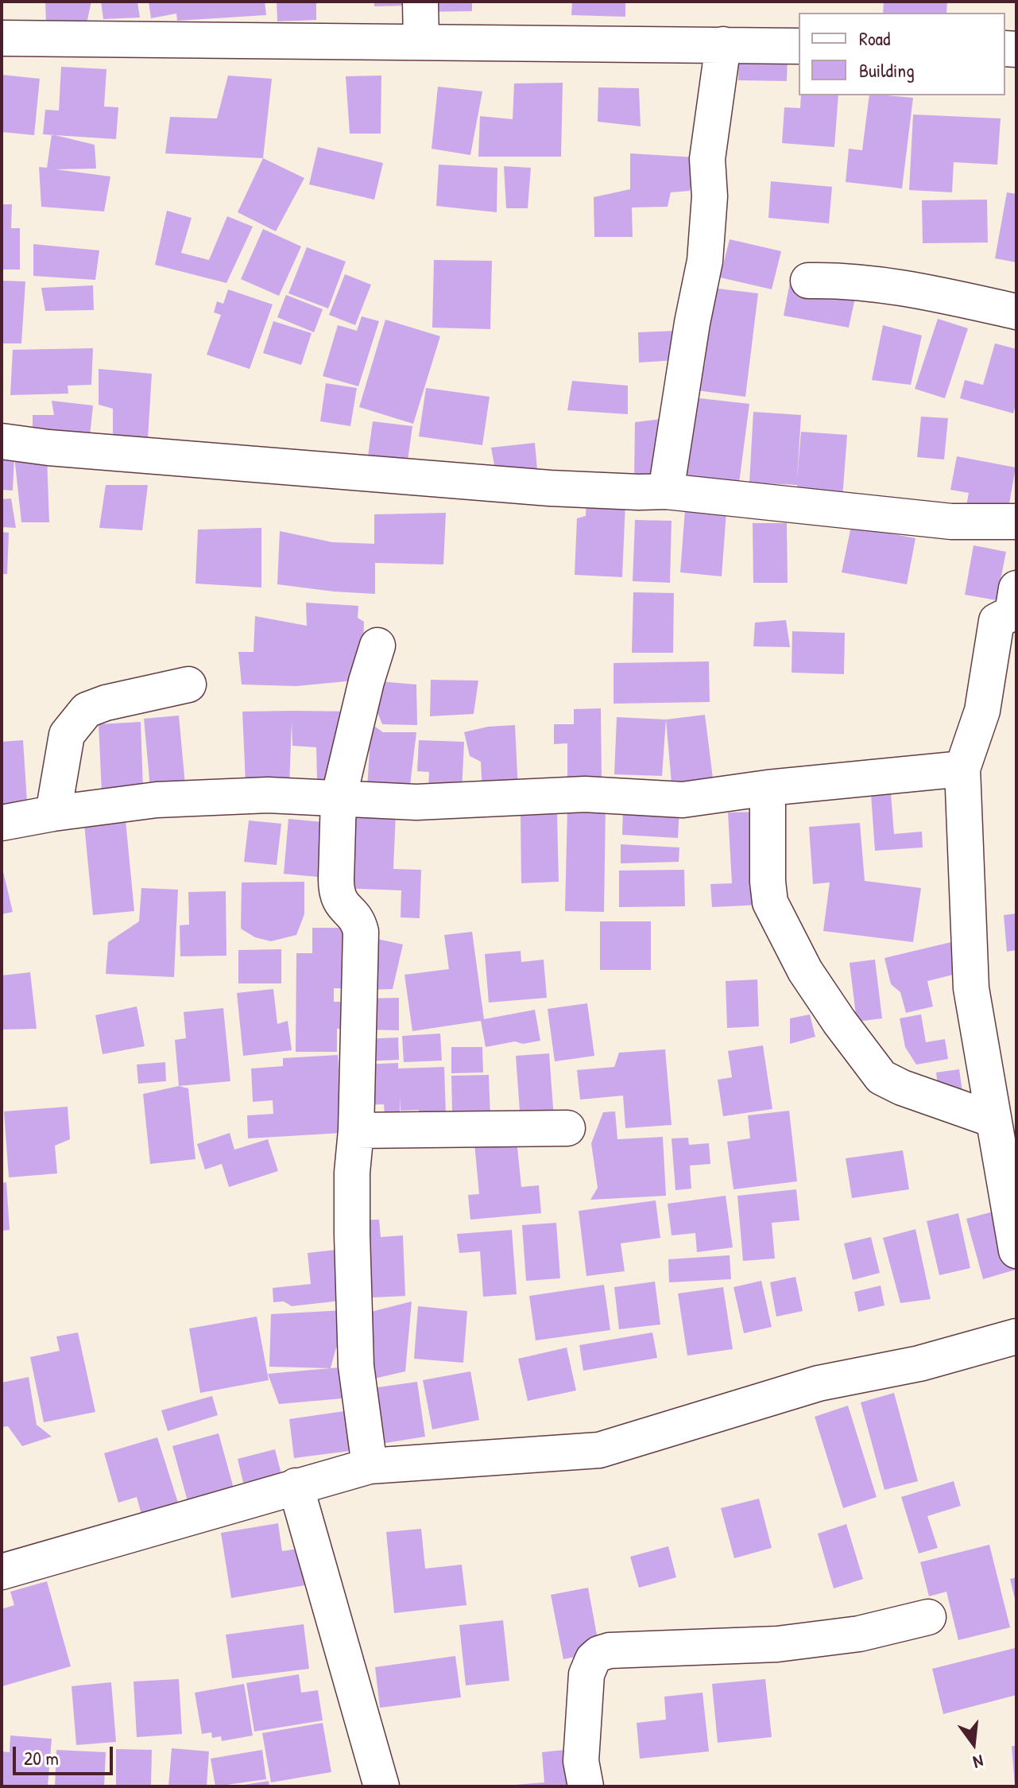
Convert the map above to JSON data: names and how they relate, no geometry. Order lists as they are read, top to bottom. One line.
{"legend":["Road","Building"],"scale_bar":"20 m","north":"bottom"}
